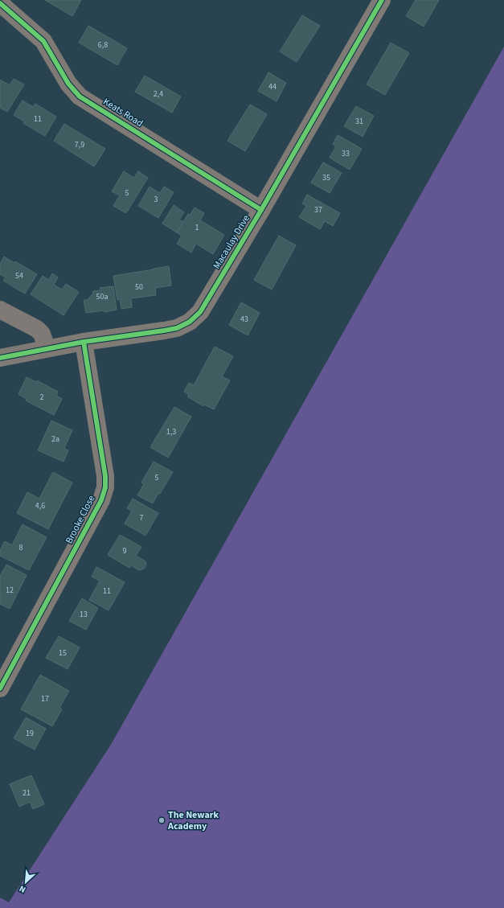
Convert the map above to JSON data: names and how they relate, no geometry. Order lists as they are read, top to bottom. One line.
{"streets":{"street":["Keats Road","Macaulay Drive","Brooke Close"]},"crossings":[["Keats Road","Macaulay Drive"],["Macaulay Drive","Brooke Close"]],"places":["The Newark Academy"],"house_numbers":["6,8","44","2,4","11","31","7,9","33","35","5","3","37","1","54","50","50a","43","2","1,3","2a","5","4,6","7","8","9","12","11","13","15","17","19","21"],"north":"bottom left"}
